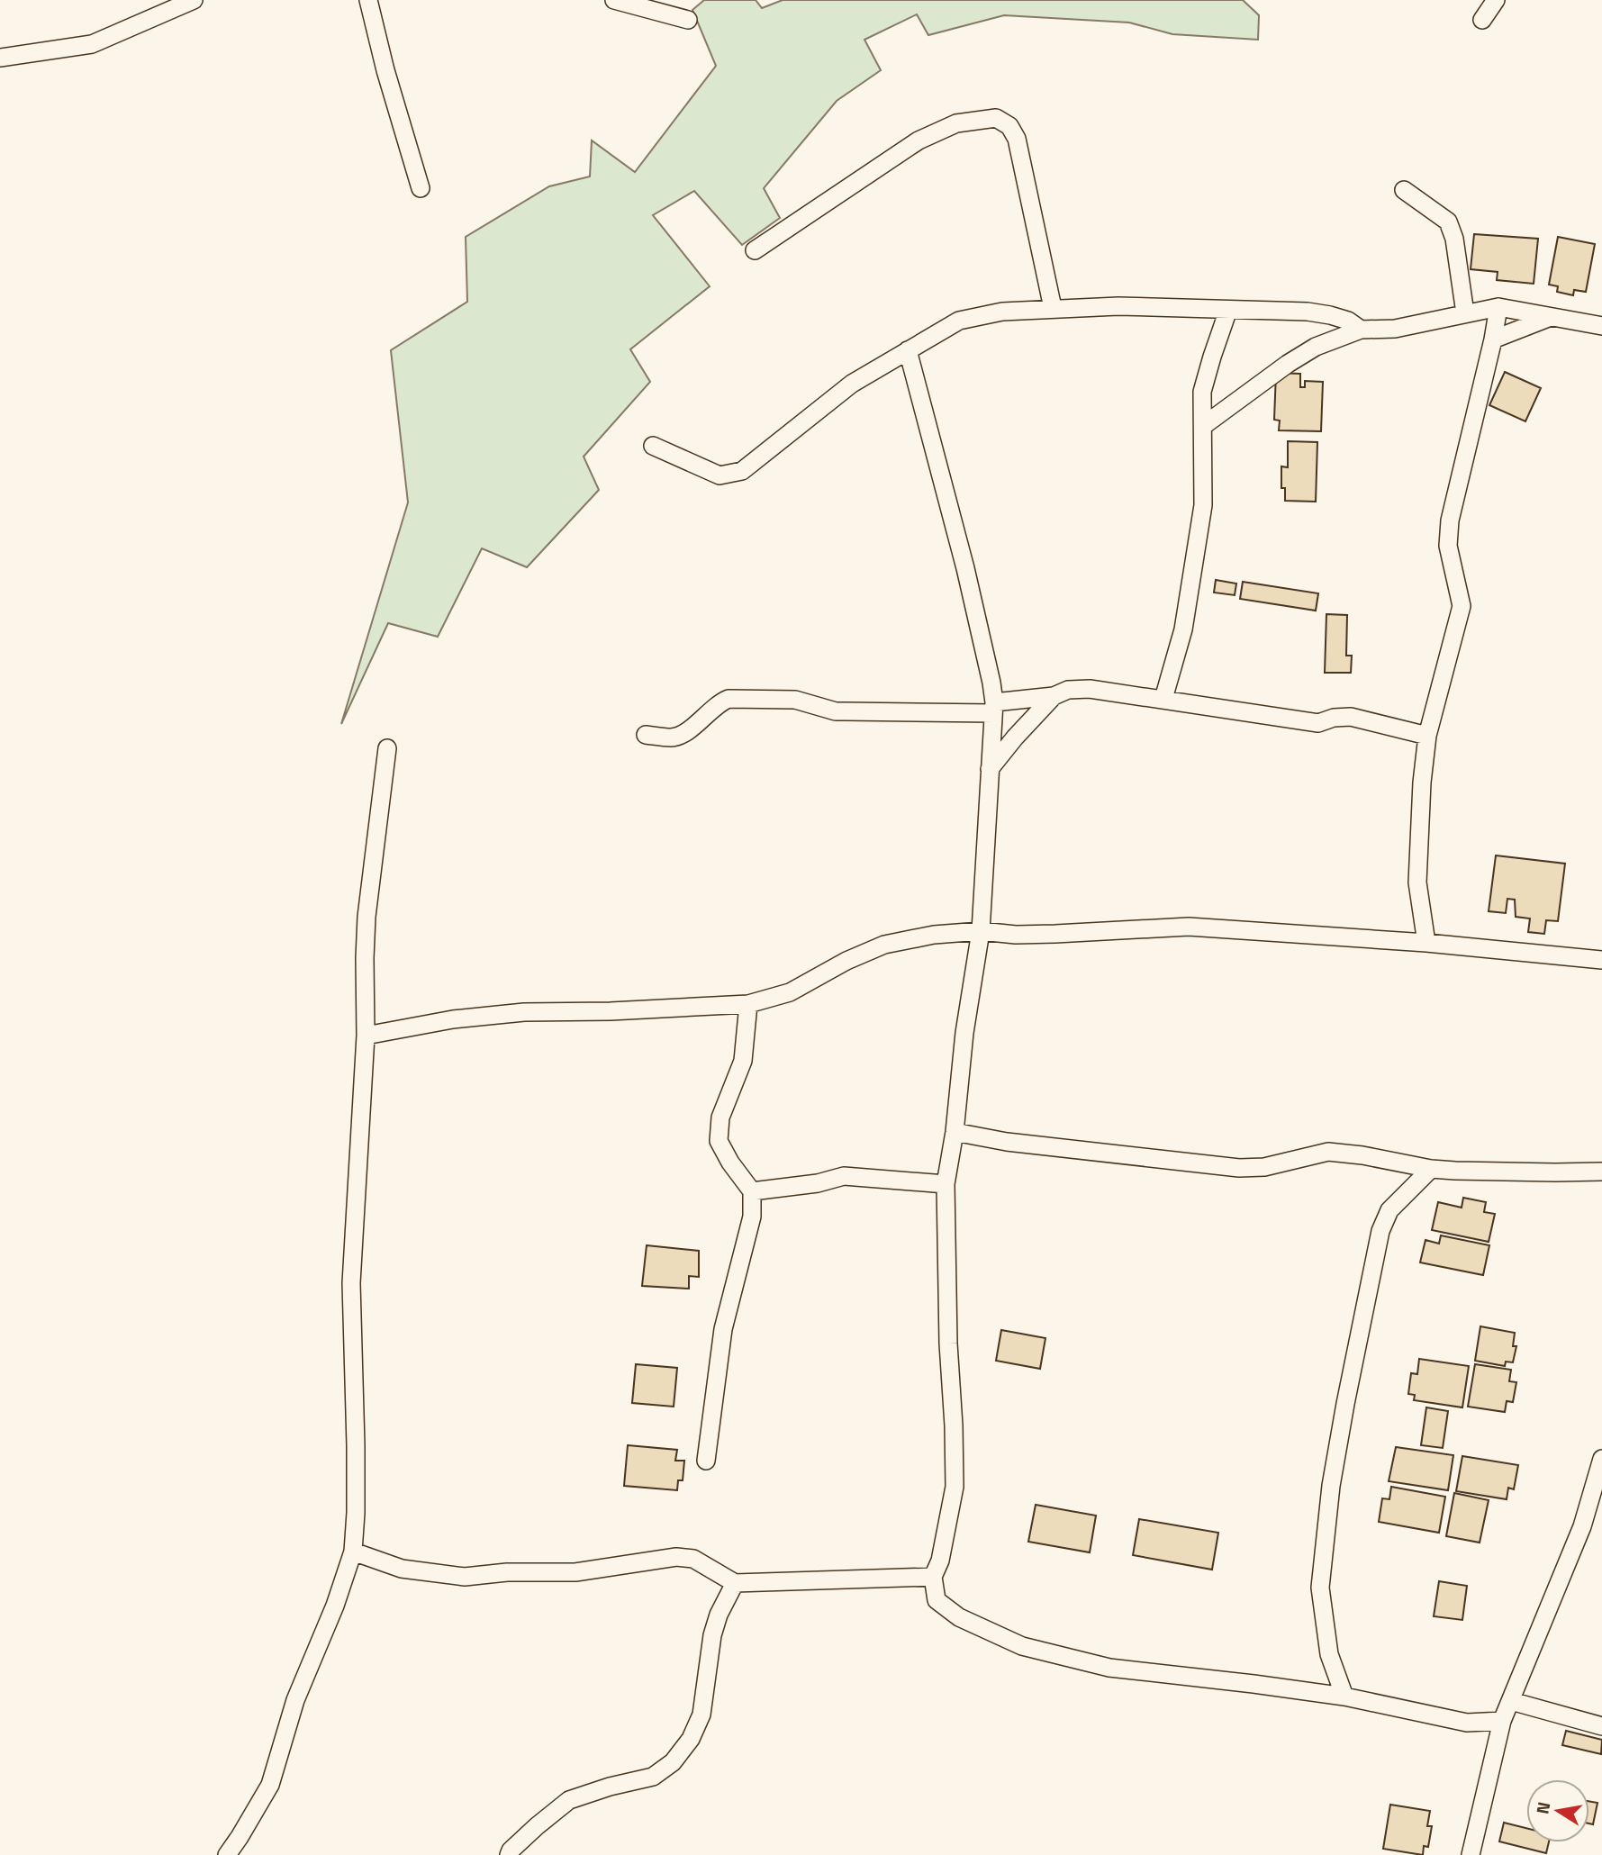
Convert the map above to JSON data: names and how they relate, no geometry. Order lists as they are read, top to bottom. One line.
{"north":"left"}
